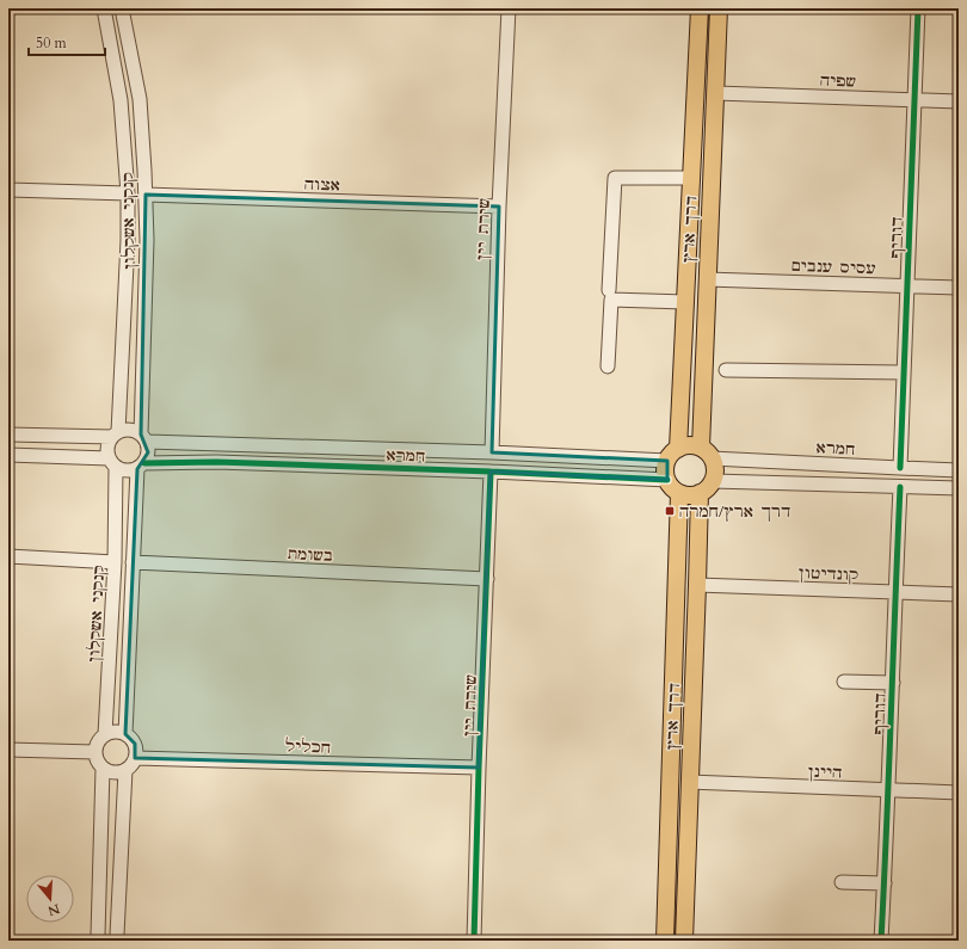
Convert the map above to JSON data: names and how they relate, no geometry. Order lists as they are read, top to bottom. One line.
{"streets":{"main road":["דרך ארץ"],"street":["שפיה","אצוה","קנקני אשקלון","שירת יין","דוריף","עסיס ענבים","חמרא","בשומת","קונדיטון","חכליל","היינן"]},"crossings":[["שפיה","דרך ארץ"],["שפיה","דוריף"],["אצוה","קנקני אשקלון"],["אצוה","שירת יין"],["קנקני אשקלון","חמרא"],["קנקני אשקלון","חכליל"],["שירת יין","חמרא"],["שירת יין","בשומת"],["שירת יין","חכליל"],["דרך ארץ","עסיס ענבים"],["דרך ארץ","חמרא"],["דרך ארץ","קונדיטון"],["דרך ארץ","היינן"],["דוריף","עסיס ענבים"],["דוריף","חמרא"],["דוריף","קונדיטון"],["דוריף","היינן"]],"places":{"transit":["דרך ארץ/חמרה"]},"scale_bar":"50 m","north":"bottom"}
